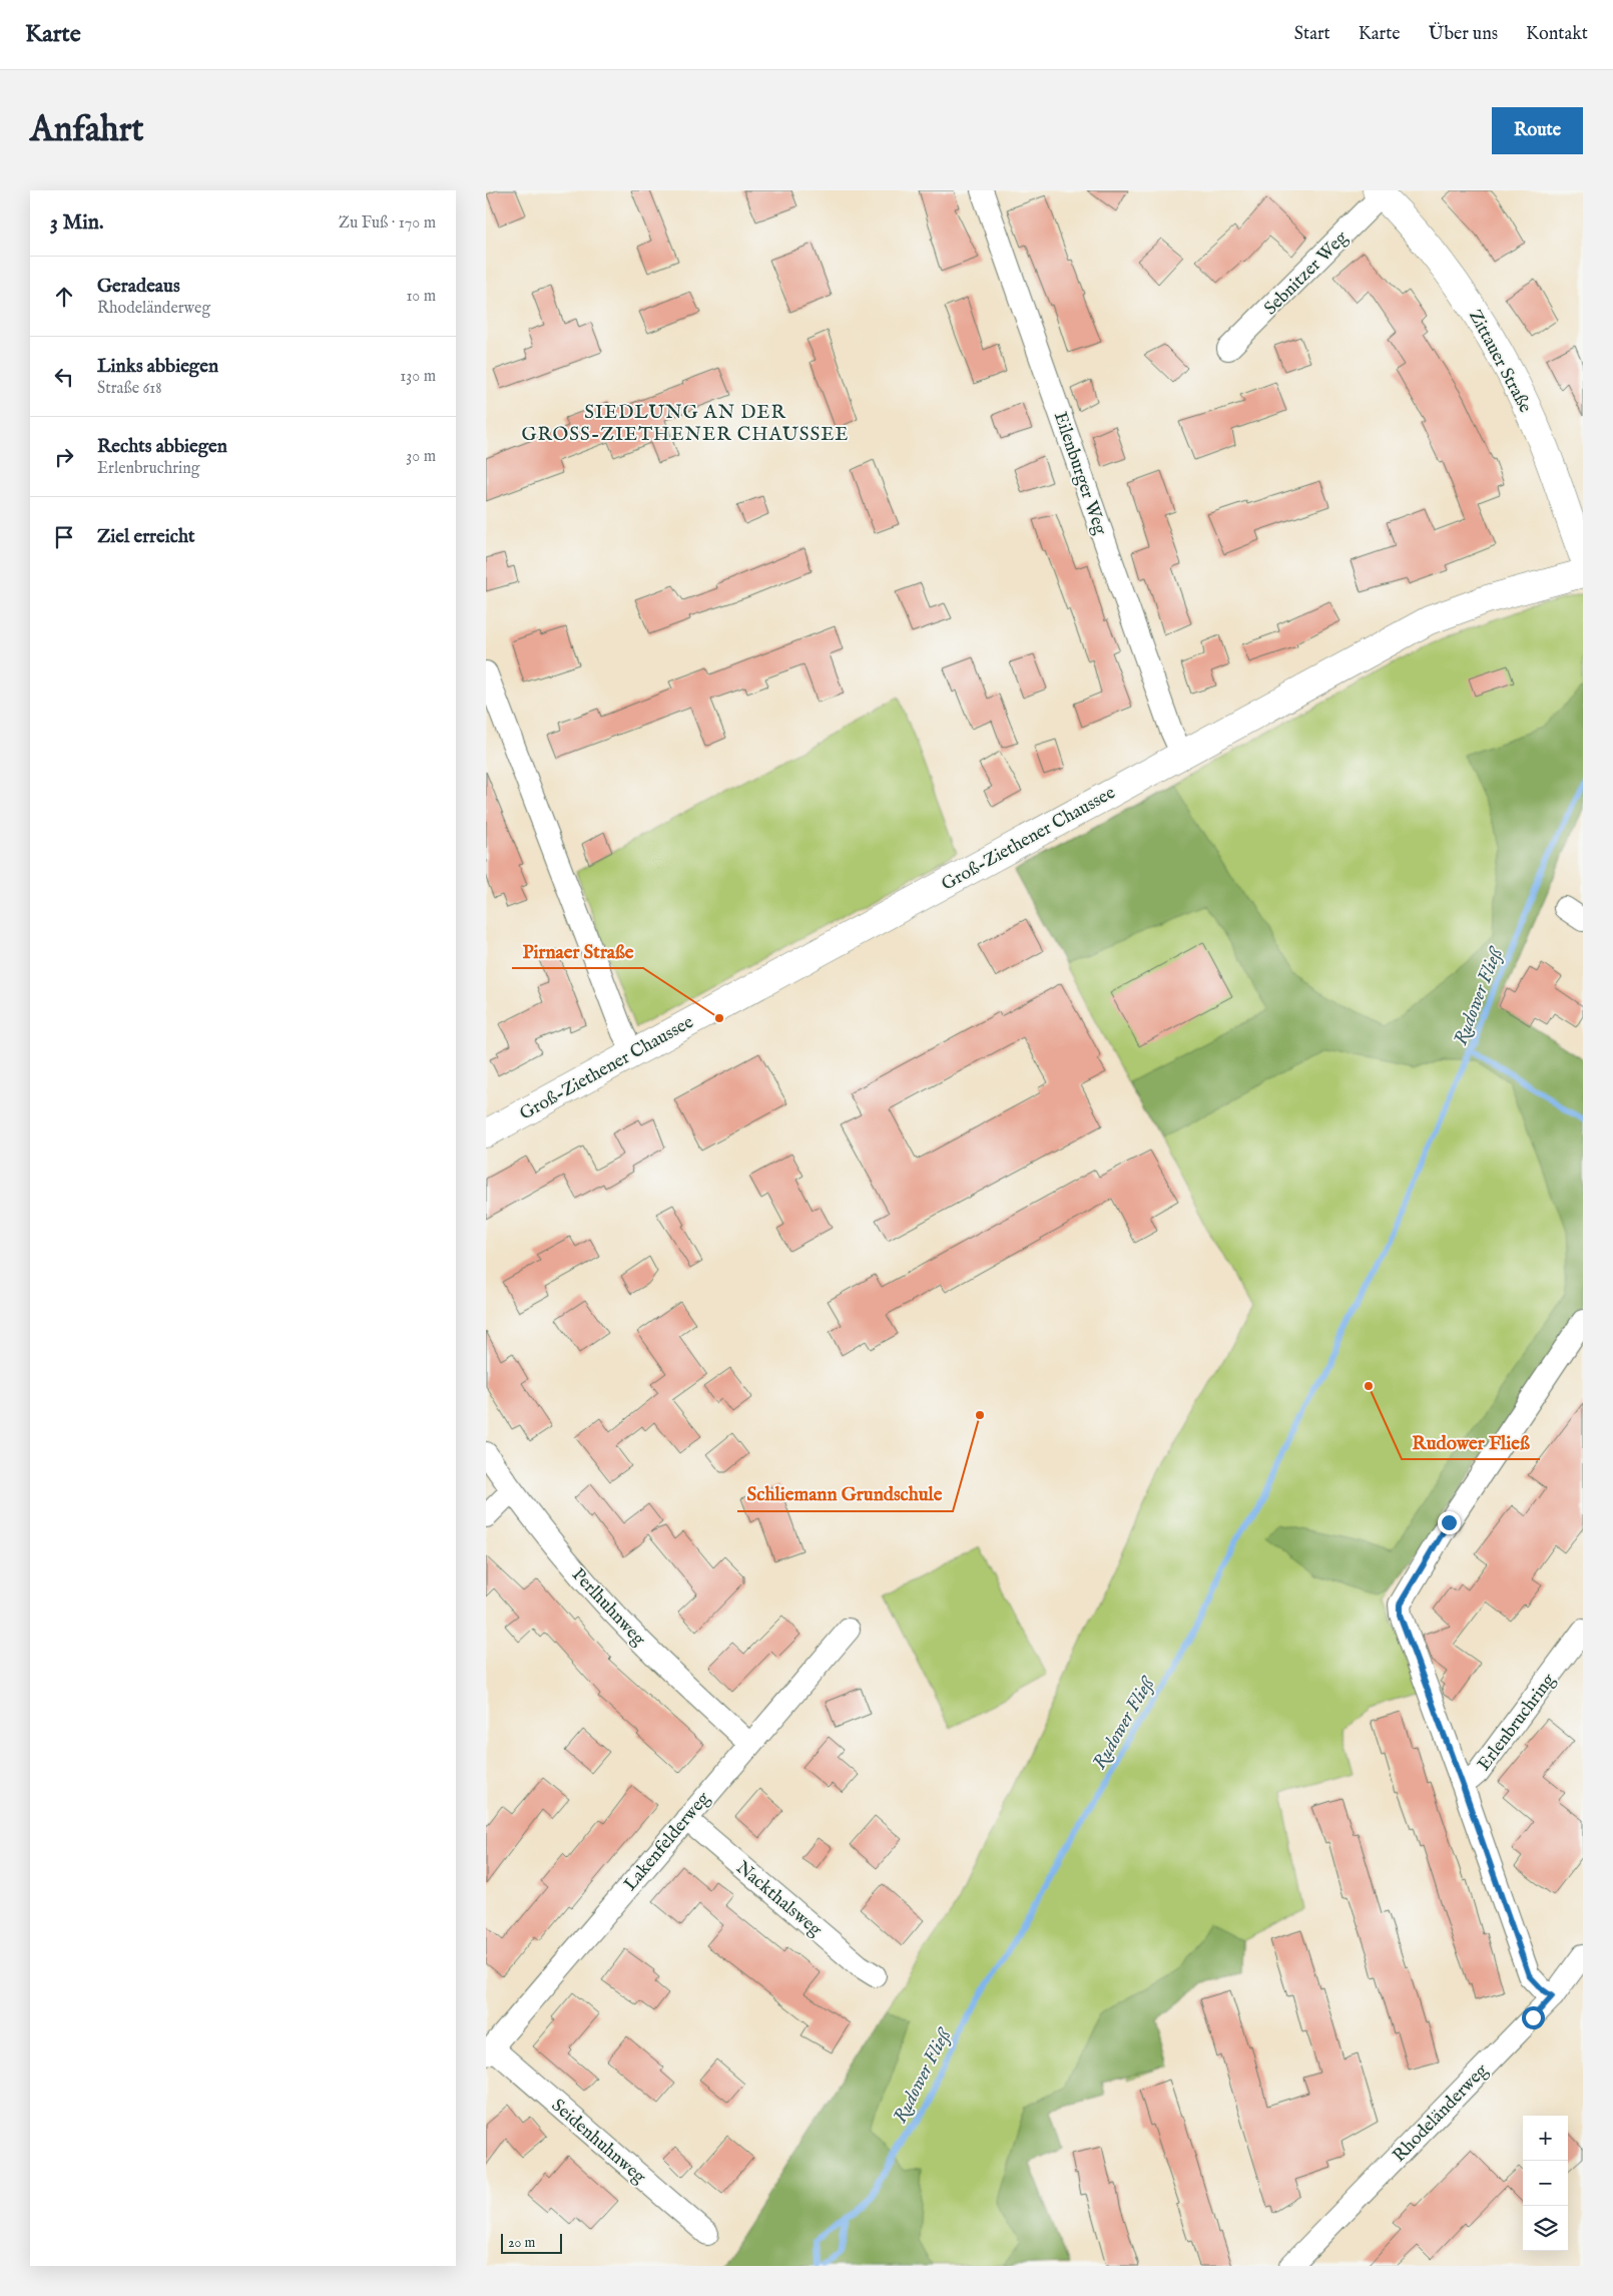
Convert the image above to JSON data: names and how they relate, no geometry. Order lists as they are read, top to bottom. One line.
{"streets":{"street":["Sebnitzer Weg","Zittauer Straße","Eilenburger Weg","Groß-Ziethener Chaussee","Perlhuhnweg","Erlenbruchring","Lakenfelderweg","Nackthalsweg","Rhodeländerweg","Seidenhuhnweg"]},"crossings":[["Sebnitzer Weg","Zittauer Straße"],["Eilenburger Weg","Groß-Ziethener Chaussee"],["Perlhuhnweg","Lakenfelderweg"],["Lakenfelderweg","Nackthalsweg"],["Lakenfelderweg","Seidenhuhnweg"]],"districts":["SIEDLUNG AN DER GROSS-ZIETHENER CHAUSSEE"],"water":["Rudower Fließ"],"places":["Pirnaer Straße","Rudower Fließ","Schliemann Grundschule"],"scale_bar":"20 m","page":{"header":"Karte","nav":["Start","Karte","Über uns","Kontakt"],"buttons":"Route","title":"Anfahrt","heading":["3 Min.","Zu Fuß · 170 m"],"list":[["Geradeaus","Rhodeländerweg","10 m"],["Links abbiegen","Straße 618","130 m"],["Rechts abbiegen","Erlenbruchring","30 m"],"Ziel erreicht"],"map_buttons":["+","−"],"scale":"20 m"}}
